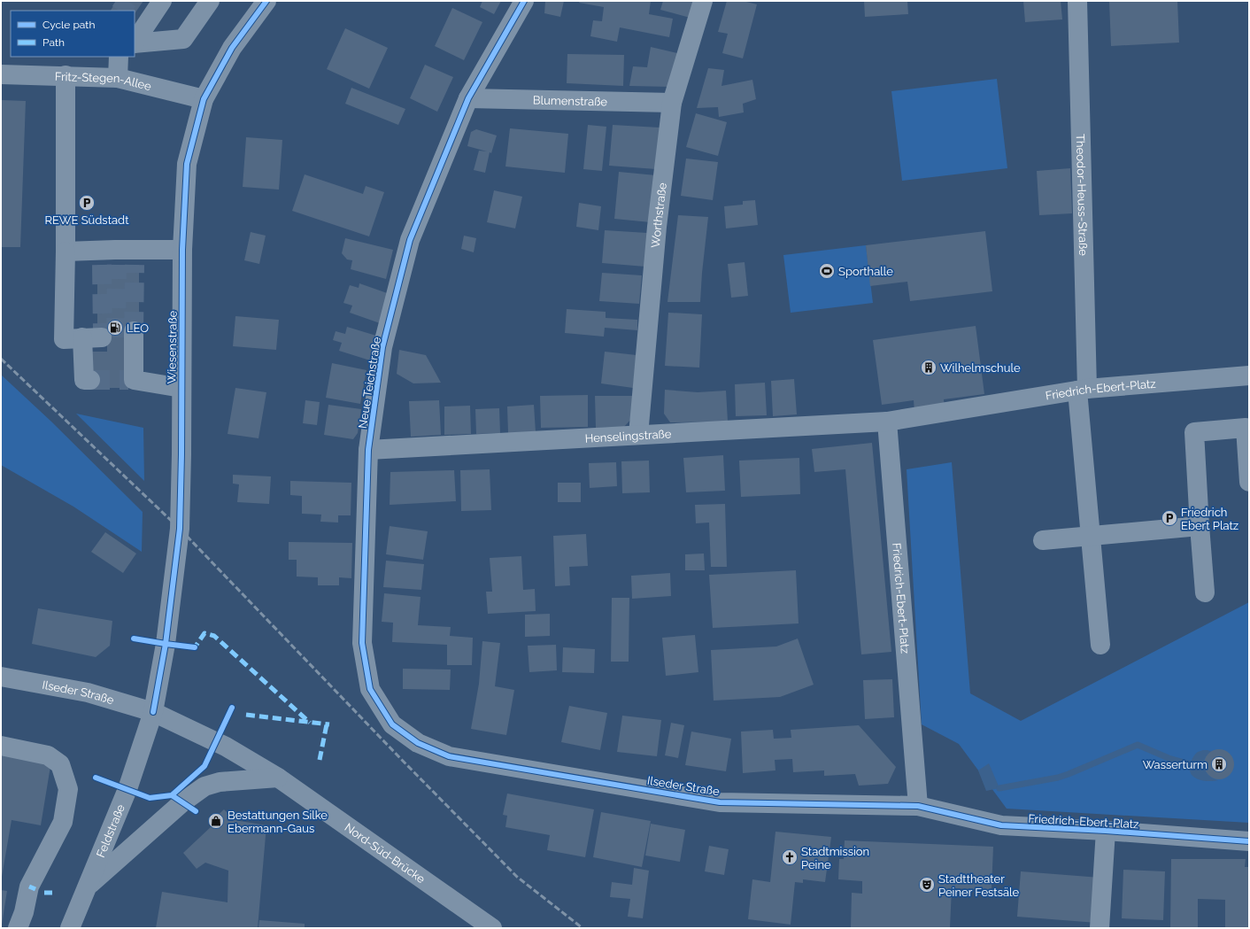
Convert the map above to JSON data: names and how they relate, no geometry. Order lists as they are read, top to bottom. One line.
{"streets":{"street":["Fritz-Stegen-Allee","Blumenstraße","Theodor-Heuss-Straße","Worthstraße","Wiesenstraße","Neue Teichstraße","Friedrich-Ebert-Platz","Henselingstraße","Ilseder Straße","Feldstraße","Nord-Süd-Brücke"]},"crossings":[["Fritz-Stegen-Allee","Wiesenstraße"],["Blumenstraße","Worthstraße"],["Blumenstraße","Neue Teichstraße"],["Theodor-Heuss-Straße","Friedrich-Ebert-Platz"],["Worthstraße","Henselingstraße"],["Wiesenstraße","Ilseder Straße"],["Wiesenstraße","Feldstraße"],["Neue Teichstraße","Henselingstraße"],["Neue Teichstraße","Ilseder Straße"],["Friedrich-Ebert-Platz","Henselingstraße"],["Friedrich-Ebert-Platz","Ilseder Straße"],["Ilseder Straße","Feldstraße"],["Ilseder Straße","Nord-Süd-Brücke"]],"places":{"parking":["REWE Südstadt","Friedrich Ebert Platz"],"sports":["Sporthalle"],"fuel station":["LEO"],"building":["Wilhelmschule","Wasserturm"],"shop":["Bestattungen Silke Ebermann-Gaus"],"church":["Stadtmission Peine"],"theatre":["Stadttheater Peiner Festsäle"]},"legend":["Cycle path","Path"]}
